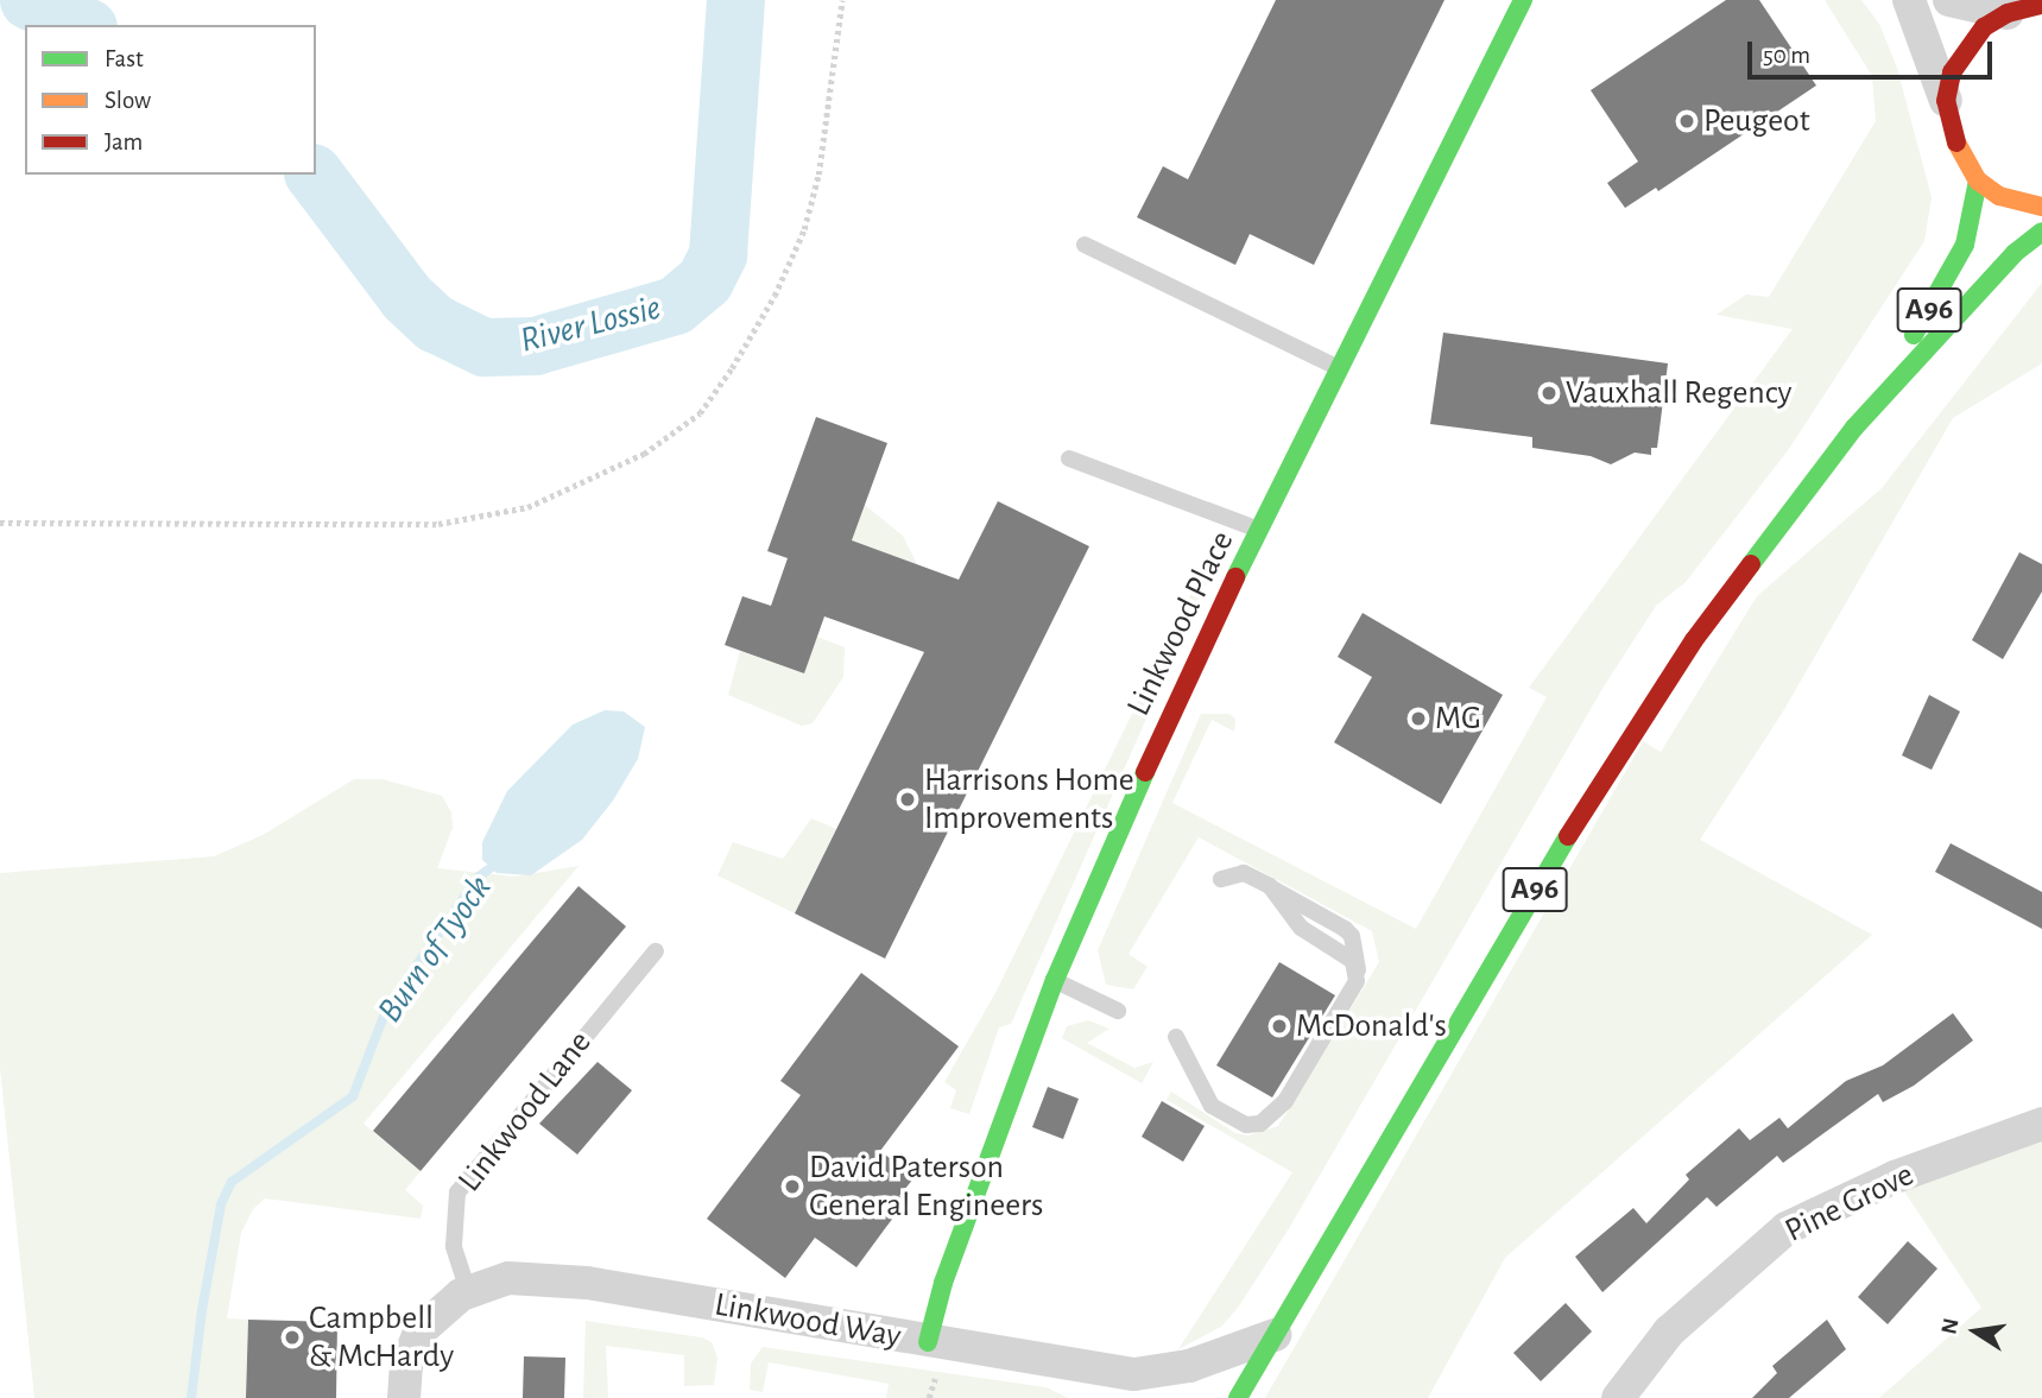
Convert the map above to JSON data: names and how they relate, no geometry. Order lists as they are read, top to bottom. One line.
{"streets":{"main road":["A96","Linkwood Place"],"street":["Pine Grove","Linkwood Way"],"lane":["Linkwood Lane"]},"crossings":[["A96","Linkwood Way"],["Linkwood Place","Linkwood Way"],["Linkwood Lane","Linkwood Way"]],"water":["River Lossie","Burn of Tyock"],"places":["Peugeot","Vauxhall Regency","MG","Harrisons Home Improvements","McDonald's","David Paterson General Engineers","Campbell & McHardy"],"legend":["Fast","Slow","Jam"],"scale_bar":"50 m","north":"left"}
